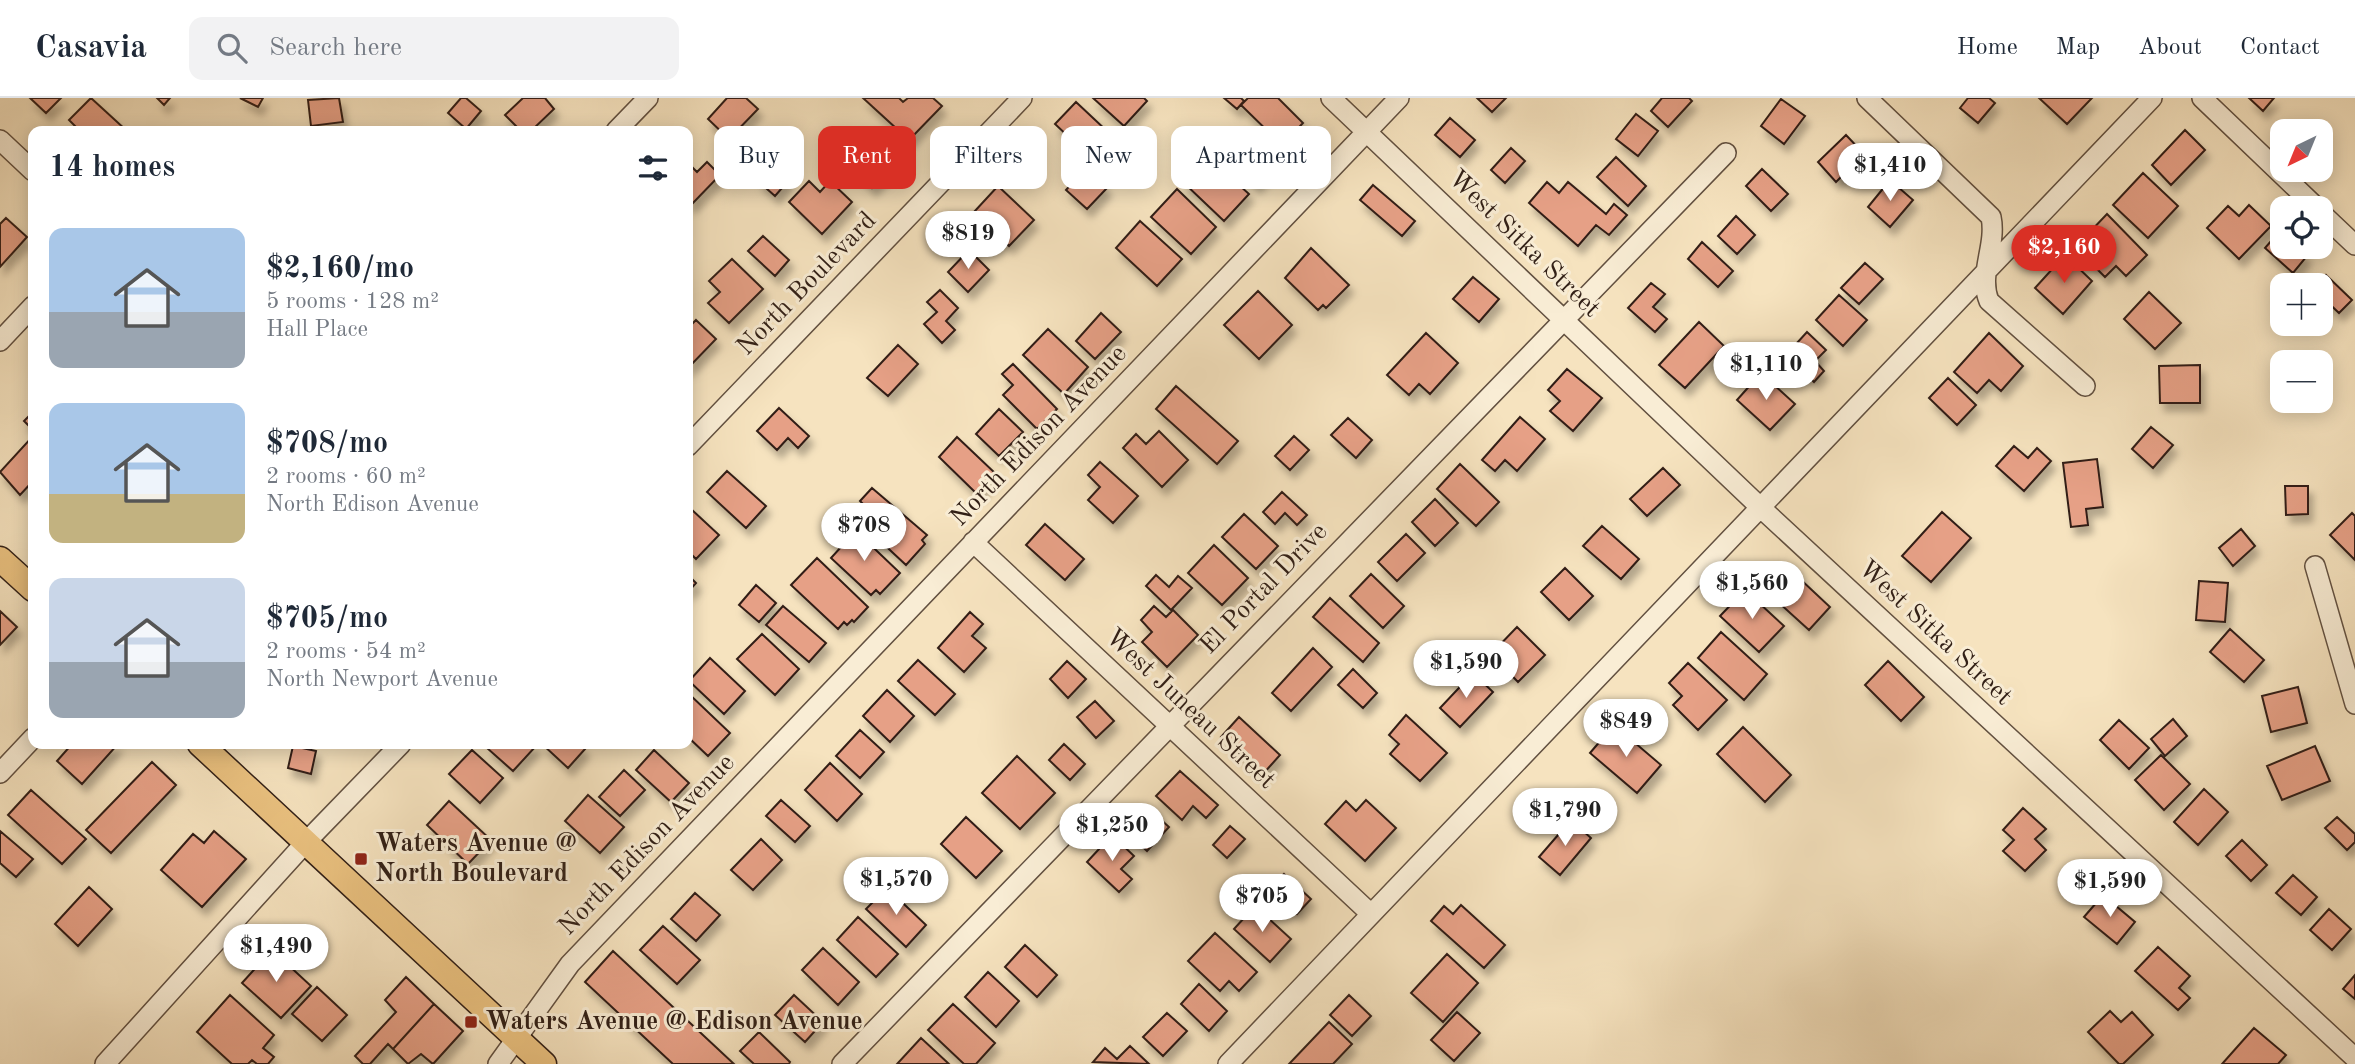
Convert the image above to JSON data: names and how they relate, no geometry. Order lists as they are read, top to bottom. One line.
{"streets":{"street":["West Sitka Street","North Boulevard","North Edison Avenue","El Portal Drive","West Juneau Street"]},"crossings":[["West Sitka Street","North Edison Avenue"],["West Sitka Street","El Portal Drive"],["North Edison Avenue","West Juneau Street"],["El Portal Drive","West Juneau Street"]],"places":{"transit":["Waters Avenue @ North Boulevard","Waters Avenue @ Edison Avenue"]},"north":"bottom left","page":{"header":"Casavia","search":"Search here","nav":["Home","Map","About","Contact"],"map_buttons":["+","−"],"chip":["Buy","Rent","Filters","New","Apartment"],"heading":"14 homes","price":["$1,410","$819","$2,160","$1,110","$708","$1,560","$1,590","$849","$1,790","$1,250","$1,570","$1,590","$705","$1,490"],"list":[{"name":"$2,160/mo","note":"5 rooms · 128 m² · Hall Place"},{"name":"$708/mo","note":"2 rooms · 60 m² · North Edison Avenue"},{"name":"$705/mo","note":"2 rooms · 54 m² · North Newport Avenue"}]}}
